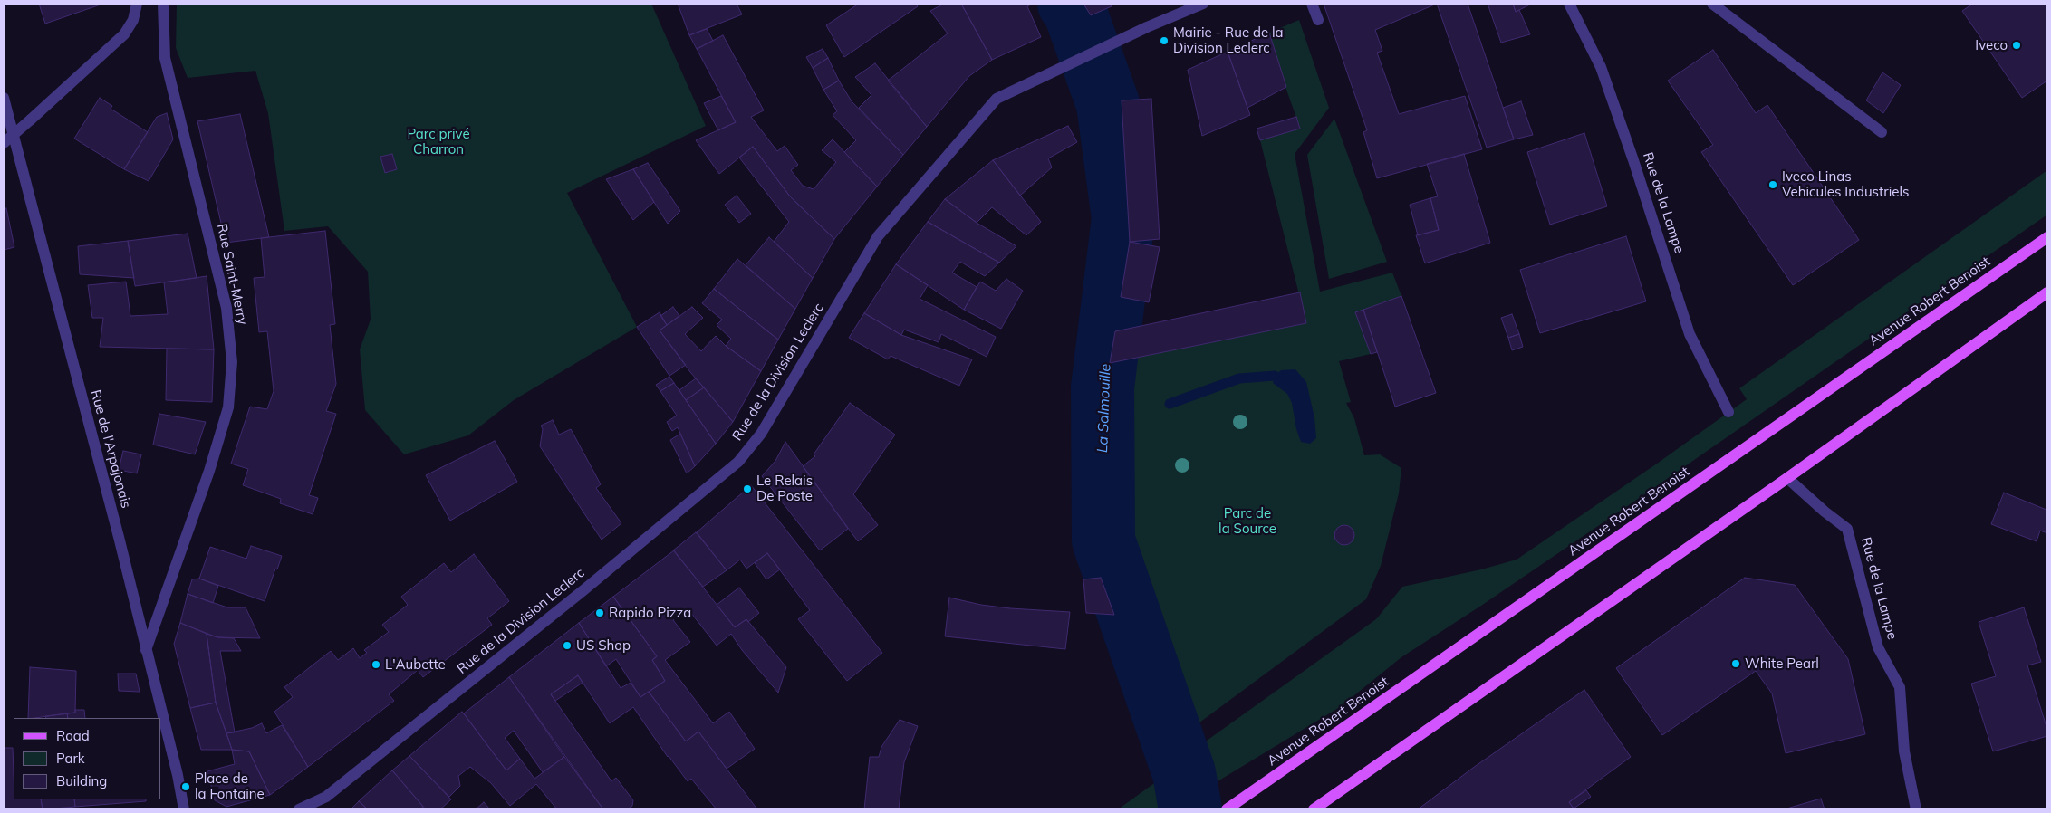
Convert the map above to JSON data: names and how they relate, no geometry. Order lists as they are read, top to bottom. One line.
{"streets":{"main road":["Avenue Robert Benoist"],"street":["Rue de la Lampe","Rue Saint-Merry","Rue de la Division Leclerc","Rue de l'Arpajonais"]},"crossings":[["Rue Saint-Merry","Rue de l'Arpajonais"]],"water":["La Salmouille"],"parks":["Parc privé Charron","Parc de la Source"],"places":["Mairie - Rue de la Division Leclerc","Iveco","Iveco Linas Vehicules Industriels","Le Relais De Poste","Rapido Pizza","US Shop","White Pearl","L'Aubette","Place de la Fontaine"],"legend":["Road","Park","Building"]}
